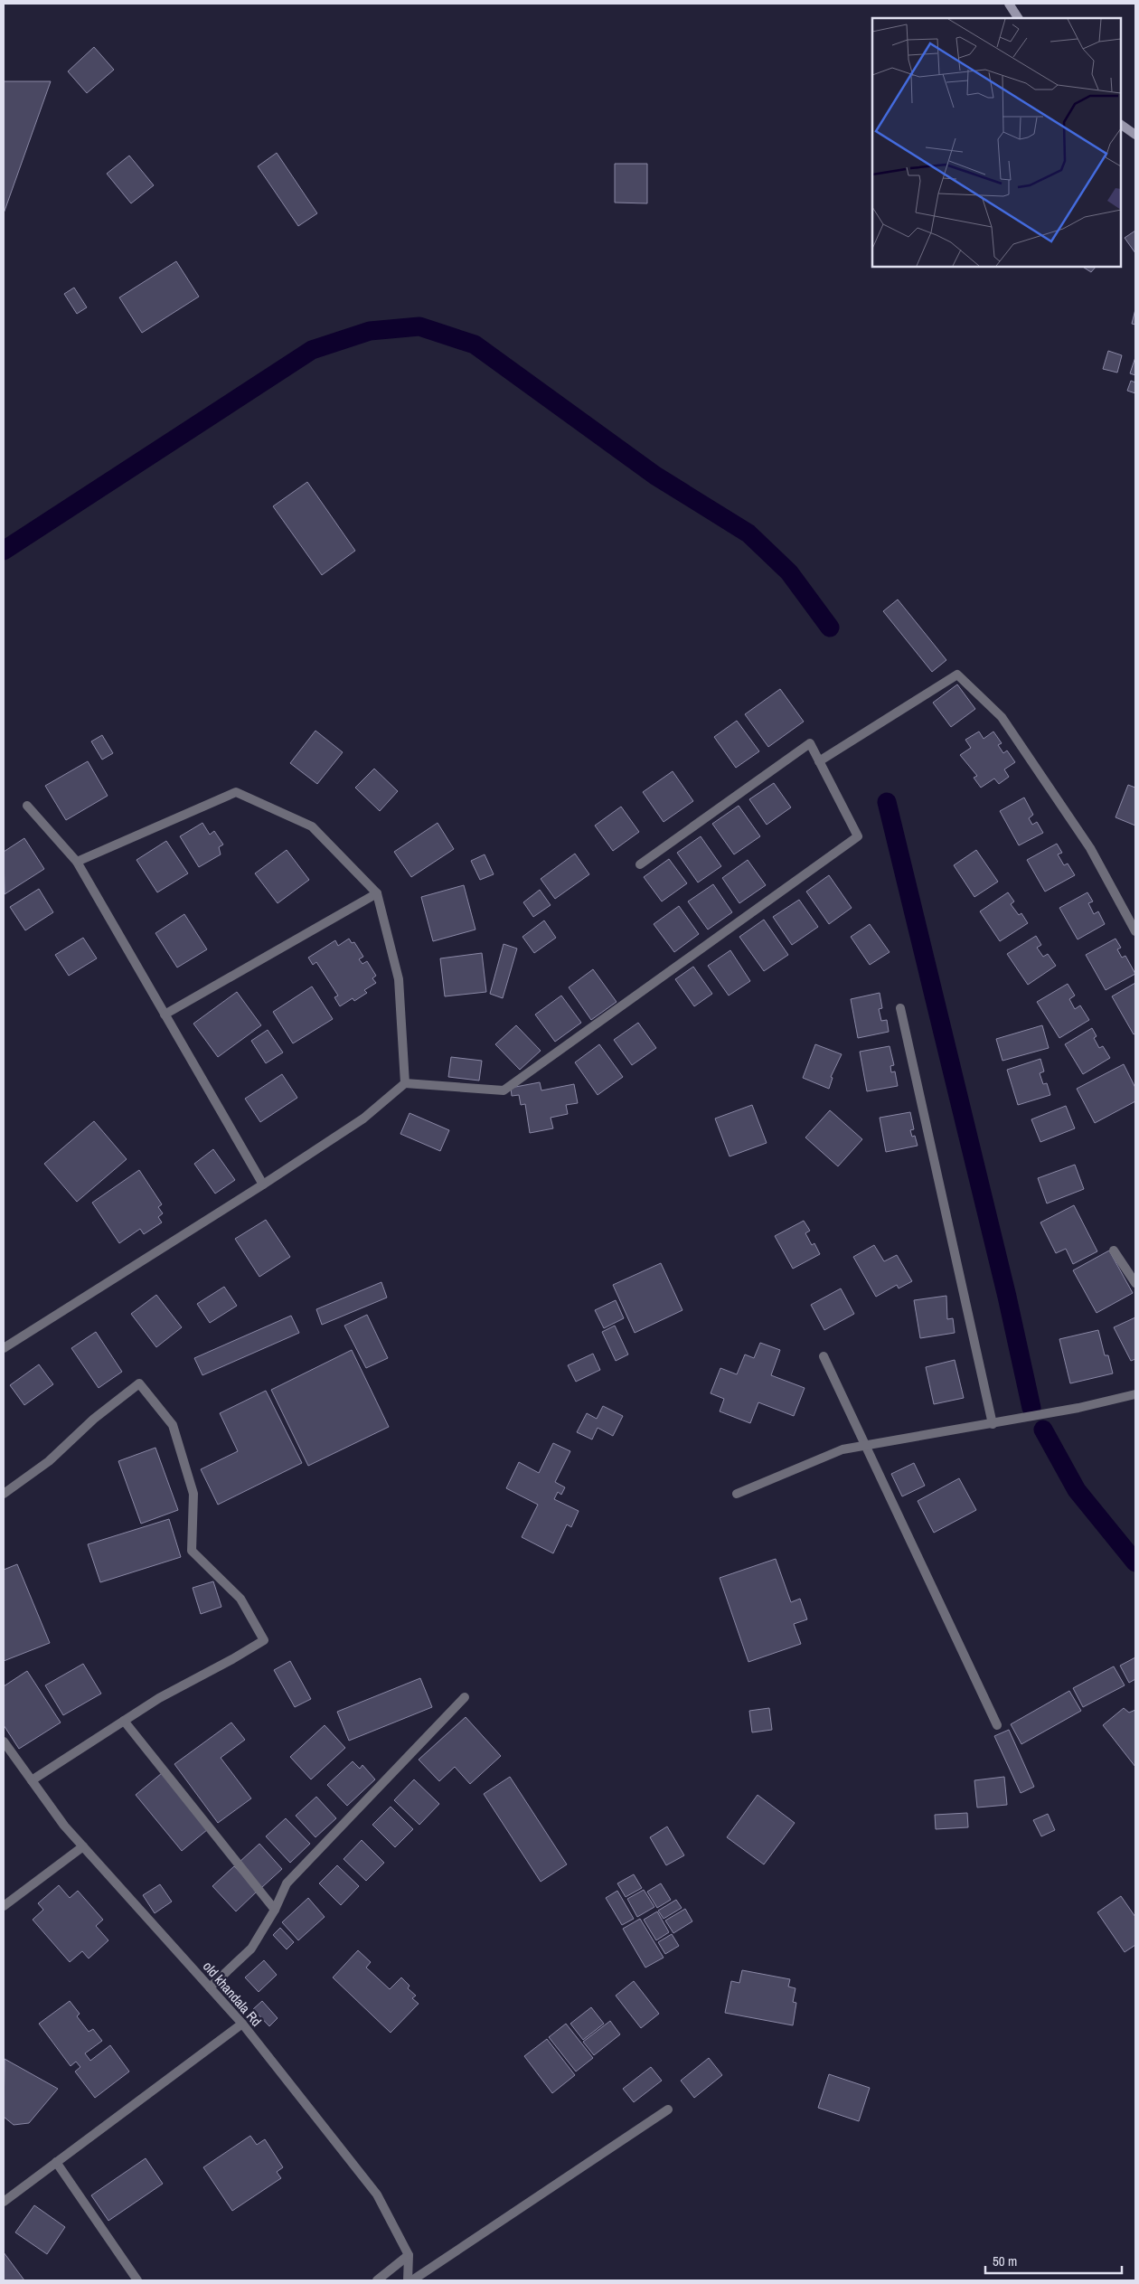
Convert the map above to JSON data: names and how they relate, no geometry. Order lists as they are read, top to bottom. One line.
{"streets":{"street":["old khandala Rd"]},"scale_bar":"50 m"}
